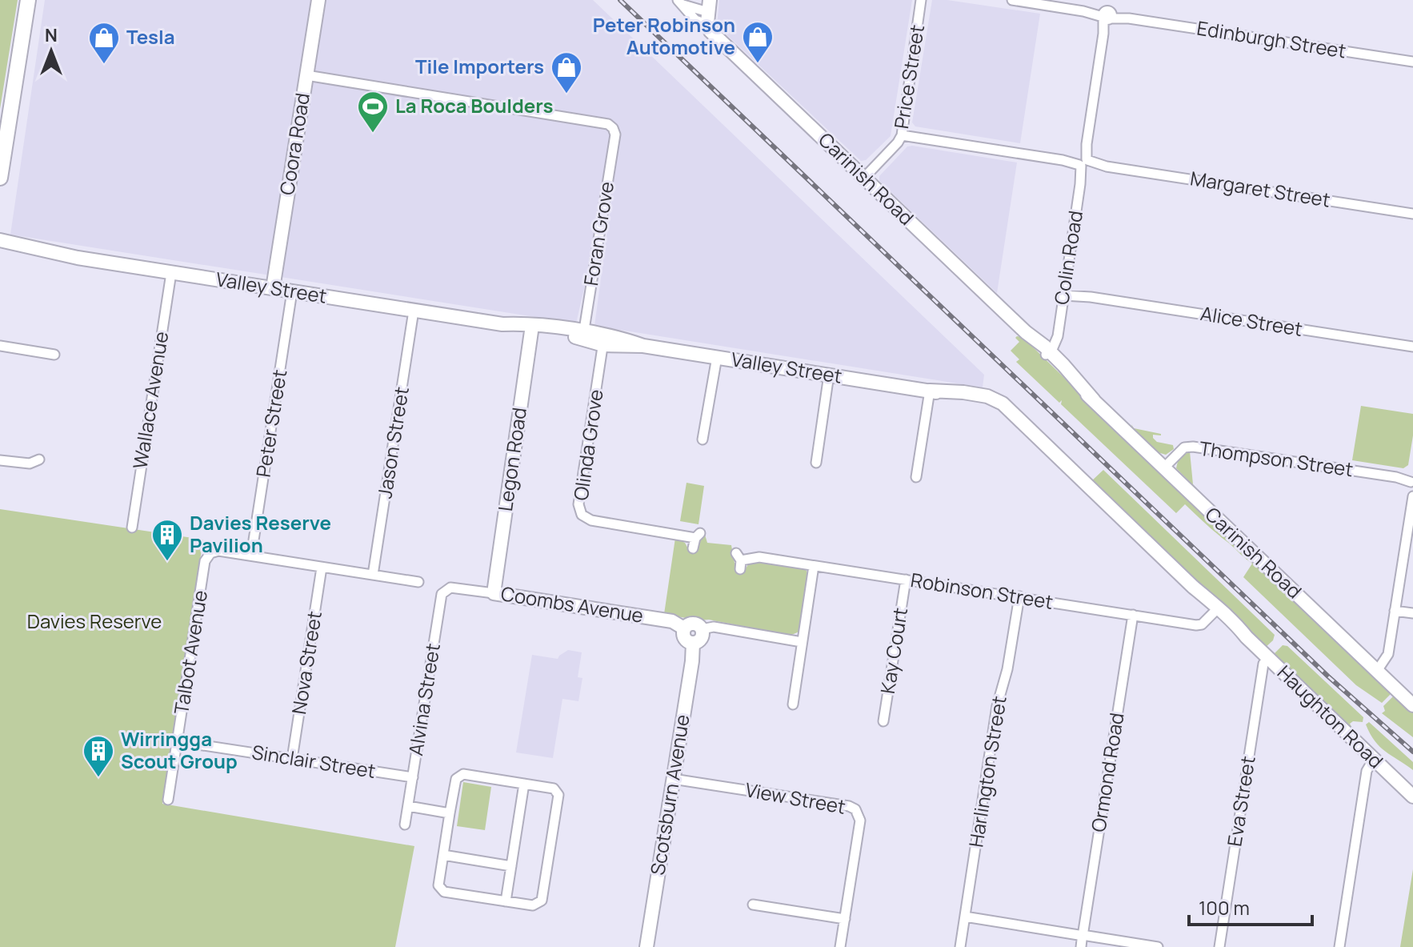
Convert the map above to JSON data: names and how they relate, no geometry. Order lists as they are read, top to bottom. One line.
{"streets":{"street":["Edinburgh Street","Price Street","Coora Road","Carinish Road","Margaret Street","Foran Grove","Colin Road","Valley Street","Alice Street","Wallace Avenue","Peter Street","Jason Street","Olinda Grove","Legon Road","Thompson Street","Robinson Street","Coombs Avenue","Kay Court","Talbot Avenue","Nova Street","Alvina Street","Haughton Road","Sinclair Street","Harlington Street","Ormond Road","Scotsburn Avenue","View Street","Eva Street"]},"crossings":[["Edinburgh Street","Colin Road"],["Price Street","Carinish Road"],["Price Street","Margaret Street"],["Coora Road","Foran Grove"],["Coora Road","Valley Street"],["Carinish Road","Colin Road"],["Carinish Road","Thompson Street"],["Margaret Street","Colin Road"],["Foran Grove","Valley Street"],["Colin Road","Alice Street"],["Valley Street","Wallace Avenue"],["Valley Street","Peter Street"],["Valley Street","Jason Street"],["Valley Street","Olinda Grove"],["Valley Street","Legon Road"],["Valley Street","Haughton Road"],["Peter Street","Talbot Avenue"],["Legon Road","Coombs Avenue"],["Robinson Street","Kay Court"],["Robinson Street","Haughton Road"],["Robinson Street","Harlington Street"],["Robinson Street","Ormond Road"],["Coombs Avenue","Alvina Street"],["Coombs Avenue","Scotsburn Avenue"],["Talbot Avenue","Sinclair Street"],["Nova Street","Sinclair Street"],["Alvina Street","Sinclair Street"],["Haughton Road","Eva Street"],["Scotsburn Avenue","View Street"]],"parks":["Davies Reserve"],"places":{"shop":["Peter Robinson Automotive","Tesla","Tile Importers"],"sports":["La Roca Boulders"],"building":["Davies Reserve Pavilion","Wirringga Scout Group"]},"scale_bar":"100 m","north":"top"}
